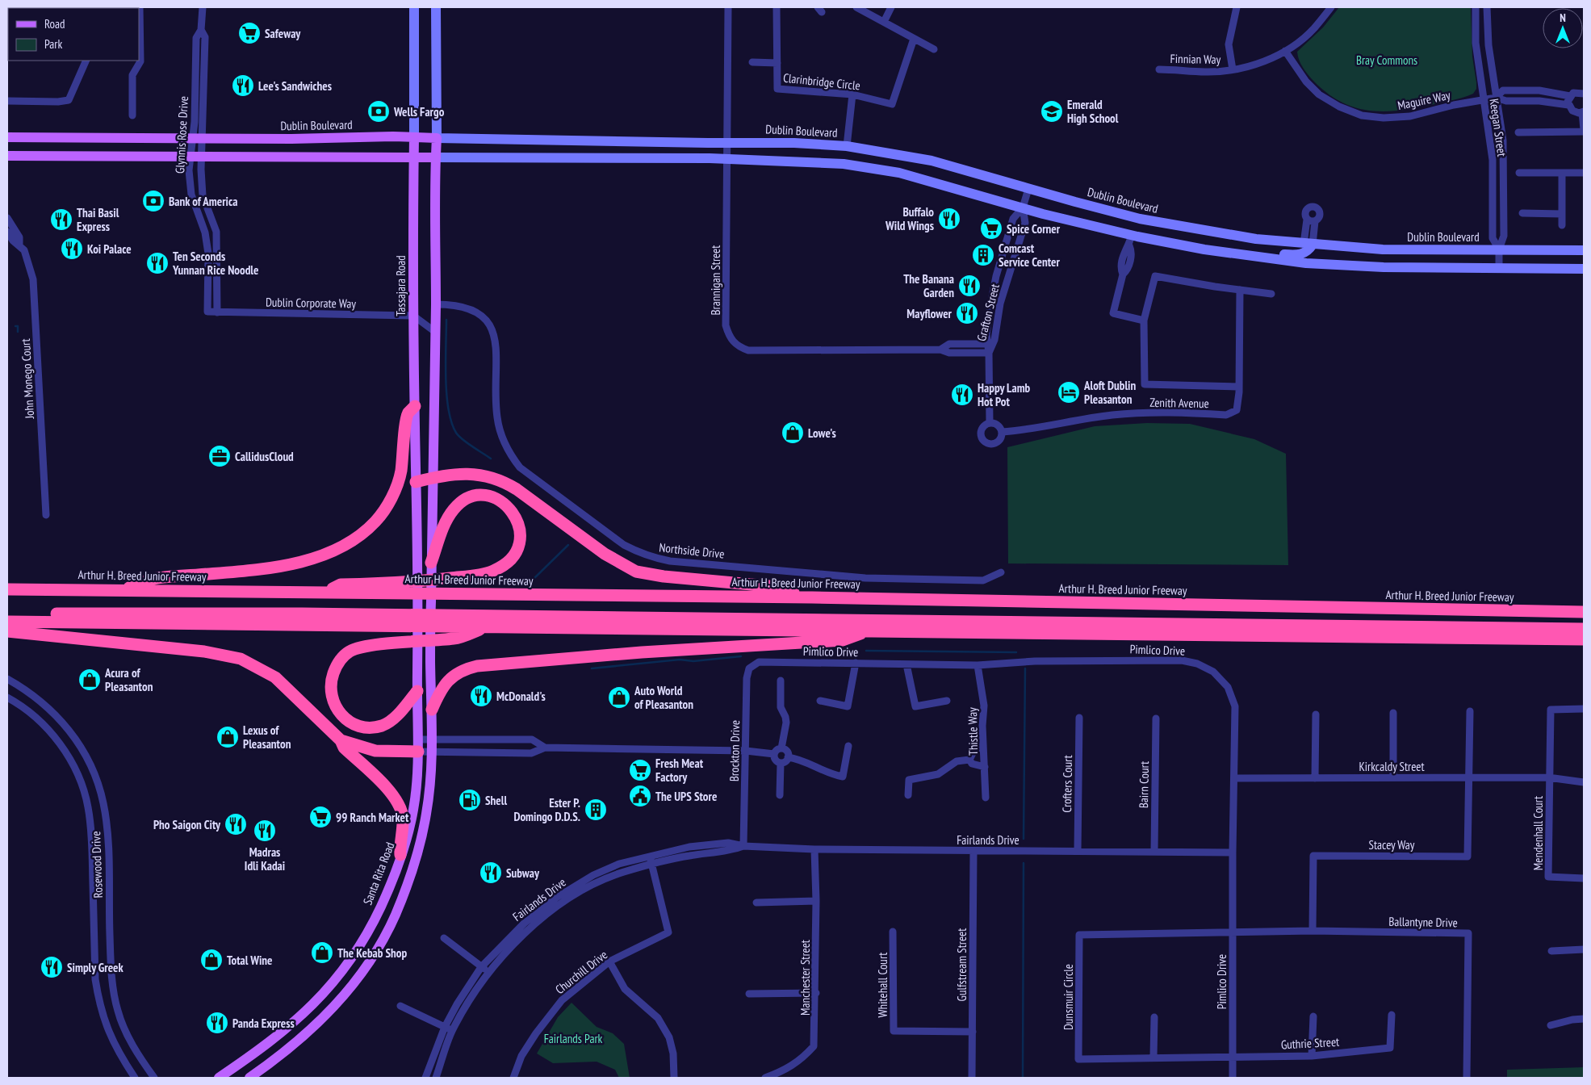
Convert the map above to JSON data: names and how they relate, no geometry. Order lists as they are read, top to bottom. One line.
{"streets":{"highway":["Arthur H. Breed Junior Freeway"],"main road":["Dublin Boulevard","Tassajara Road","Santa Rita Road"],"street":["Finnian Way","Clarinbridge Circle","Maguire Way","Keegan Street","Glynnis Rose Drive","Brannigan Street","Dublin Corporate Way","Grafton Street","John Monego Court","Zenith Avenue","Northside Drive","Pimlico Drive","Thistle Way","Brockton Drive","Kirkcaldy Street","Crofters Court","Bairn Court","Mendenhall Court","Fairlands Drive","Stacey Way","Rosewood Drive","Ballantyne Drive","Gulfstream Street","Churchill Drive","Manchester Street","Whitehall Court","Dunsmuir Circle","Guthrie Street"]},"crossings":[["Finnian Way","Maguire Way"],["Maguire Way","Keegan Street"],["Dublin Boulevard","Keegan Street"],["Dublin Boulevard","Glynnis Rose Drive"],["Dublin Boulevard","Brannigan Street"],["Dublin Boulevard","Tassajara Road"],["Dublin Boulevard","Grafton Street"],["Glynnis Rose Drive","Dublin Corporate Way"],["Brannigan Street","Grafton Street"],["Tassajara Road","Dublin Corporate Way"],["Tassajara Road","Santa Rita Road"],["Grafton Street","Zenith Avenue"],["Pimlico Drive","Thistle Way"],["Pimlico Drive","Brockton Drive"],["Pimlico Drive","Kirkcaldy Street"],["Pimlico Drive","Fairlands Drive"],["Pimlico Drive","Ballantyne Drive"],["Pimlico Drive","Dunsmuir Circle"],["Pimlico Drive","Guthrie Street"],["Brockton Drive","Fairlands Drive"],["Kirkcaldy Street","Mendenhall Court"],["Kirkcaldy Street","Stacey Way"],["Crofters Court","Fairlands Drive"],["Bairn Court","Fairlands Drive"],["Fairlands Drive","Gulfstream Street"],["Fairlands Drive","Churchill Drive"],["Fairlands Drive","Manchester Street"],["Stacey Way","Ballantyne Drive"],["Ballantyne Drive","Dunsmuir Circle"],["Gulfstream Street","Whitehall Court"],["Dunsmuir Circle","Guthrie Street"]],"parks":["Bray Commons","Fairlands Park"],"places":{"supermarket":["Safeway","Spice Corner","Fresh Meat Factory","99 Ranch Market"],"restaurant":["Lee's Sandwiches","Buffalo Wild Wings","Thai Basil Express","Koi Palace","Ten Seconds Yunnan Rice Noodle","The Banana Garden","Mayflower","Happy Lamb Hot Pot","McDonald's","Pho Saigon City","Madras Idli Kadai","Subway","Simply Greek","Panda Express"],"bank":["Wells Fargo","Bank of America"],"school or university":["Emerald High School"],"building":["Comcast Service Center","Ester P. Domingo D.D.S."],"hotel":["Aloft Dublin Pleasanton"],"shop":["Lowe's","Acura of Pleasanton","Auto World of Pleasanton","Lexus of Pleasanton","The Kebab Shop","Total Wine"],"office":["CallidusCloud"],"public building":["The UPS Store"],"fuel station":["Shell"]},"legend":["Road","Park"],"north":"top"}
